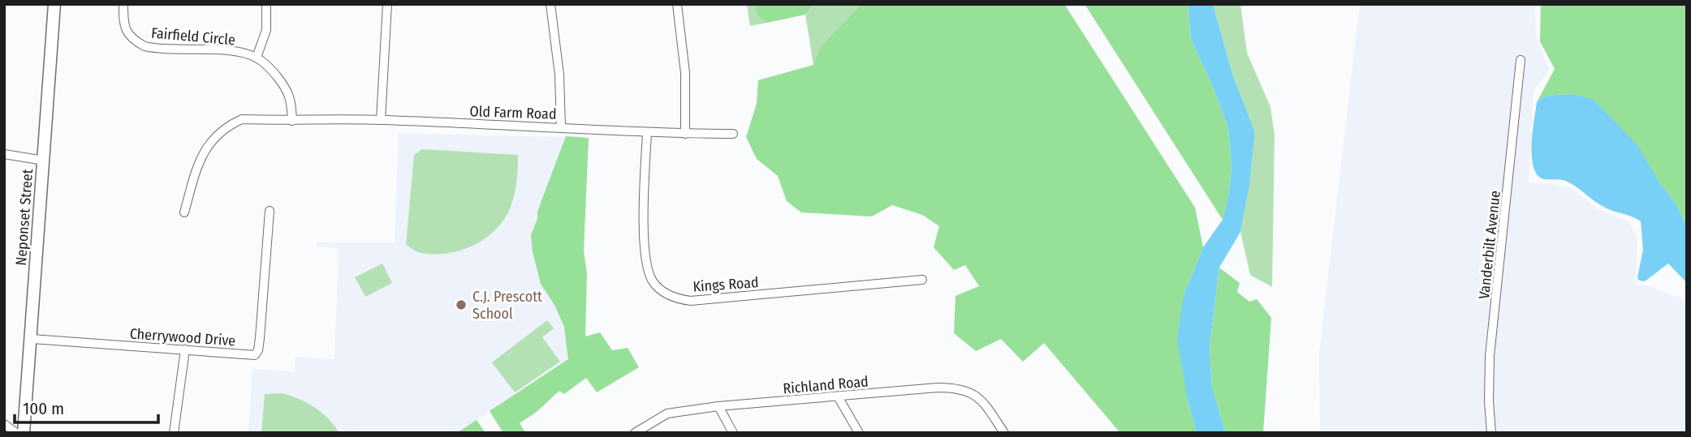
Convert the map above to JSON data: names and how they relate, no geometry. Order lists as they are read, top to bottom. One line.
{"streets":{"main road":["Neponset Street"],"street":["Fairfield Circle","Old Farm Road","Vanderbilt Avenue","Kings Road","Cherrywood Drive","Richland Road"]},"crossings":[["Old Farm Road","Kings Road"],["Neponset Street","Cherrywood Drive"]],"places":["C.J. Prescott School"],"scale_bar":"100 m"}
